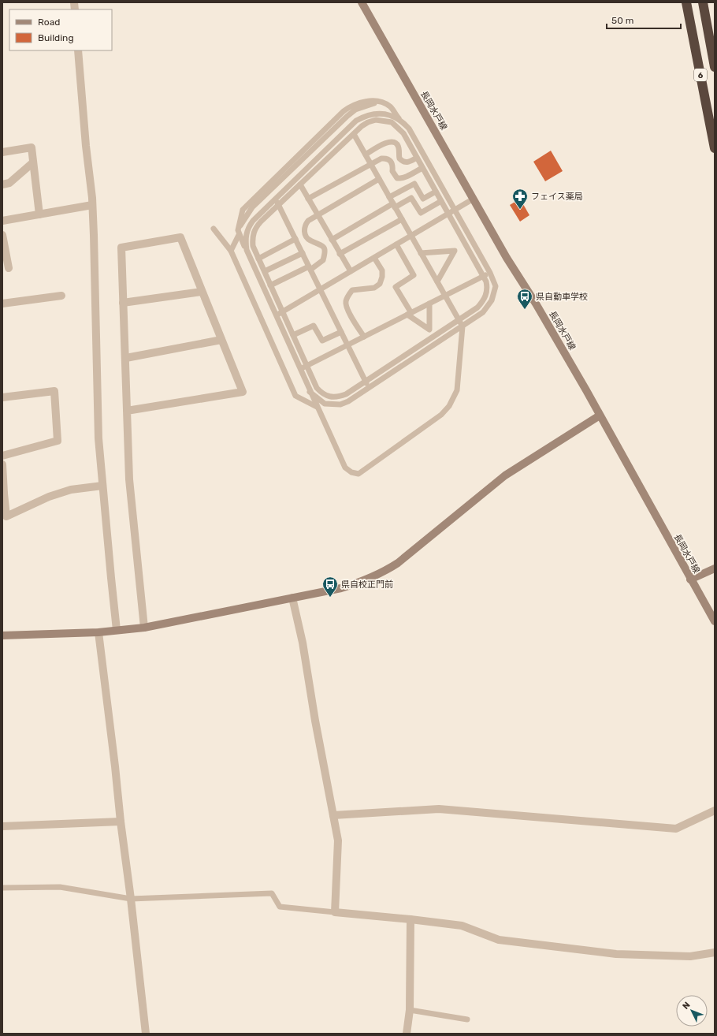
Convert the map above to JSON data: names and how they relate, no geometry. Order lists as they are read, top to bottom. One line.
{"streets":{"highway":["6"],"main road":["長岡水戸線"]},"places":{"pharmacy":["フェイス薬局"],"bus stop":["県自動車学校","県自校正門前"]},"legend":["Road","Building"],"scale_bar":"50 m","north":"top left"}
